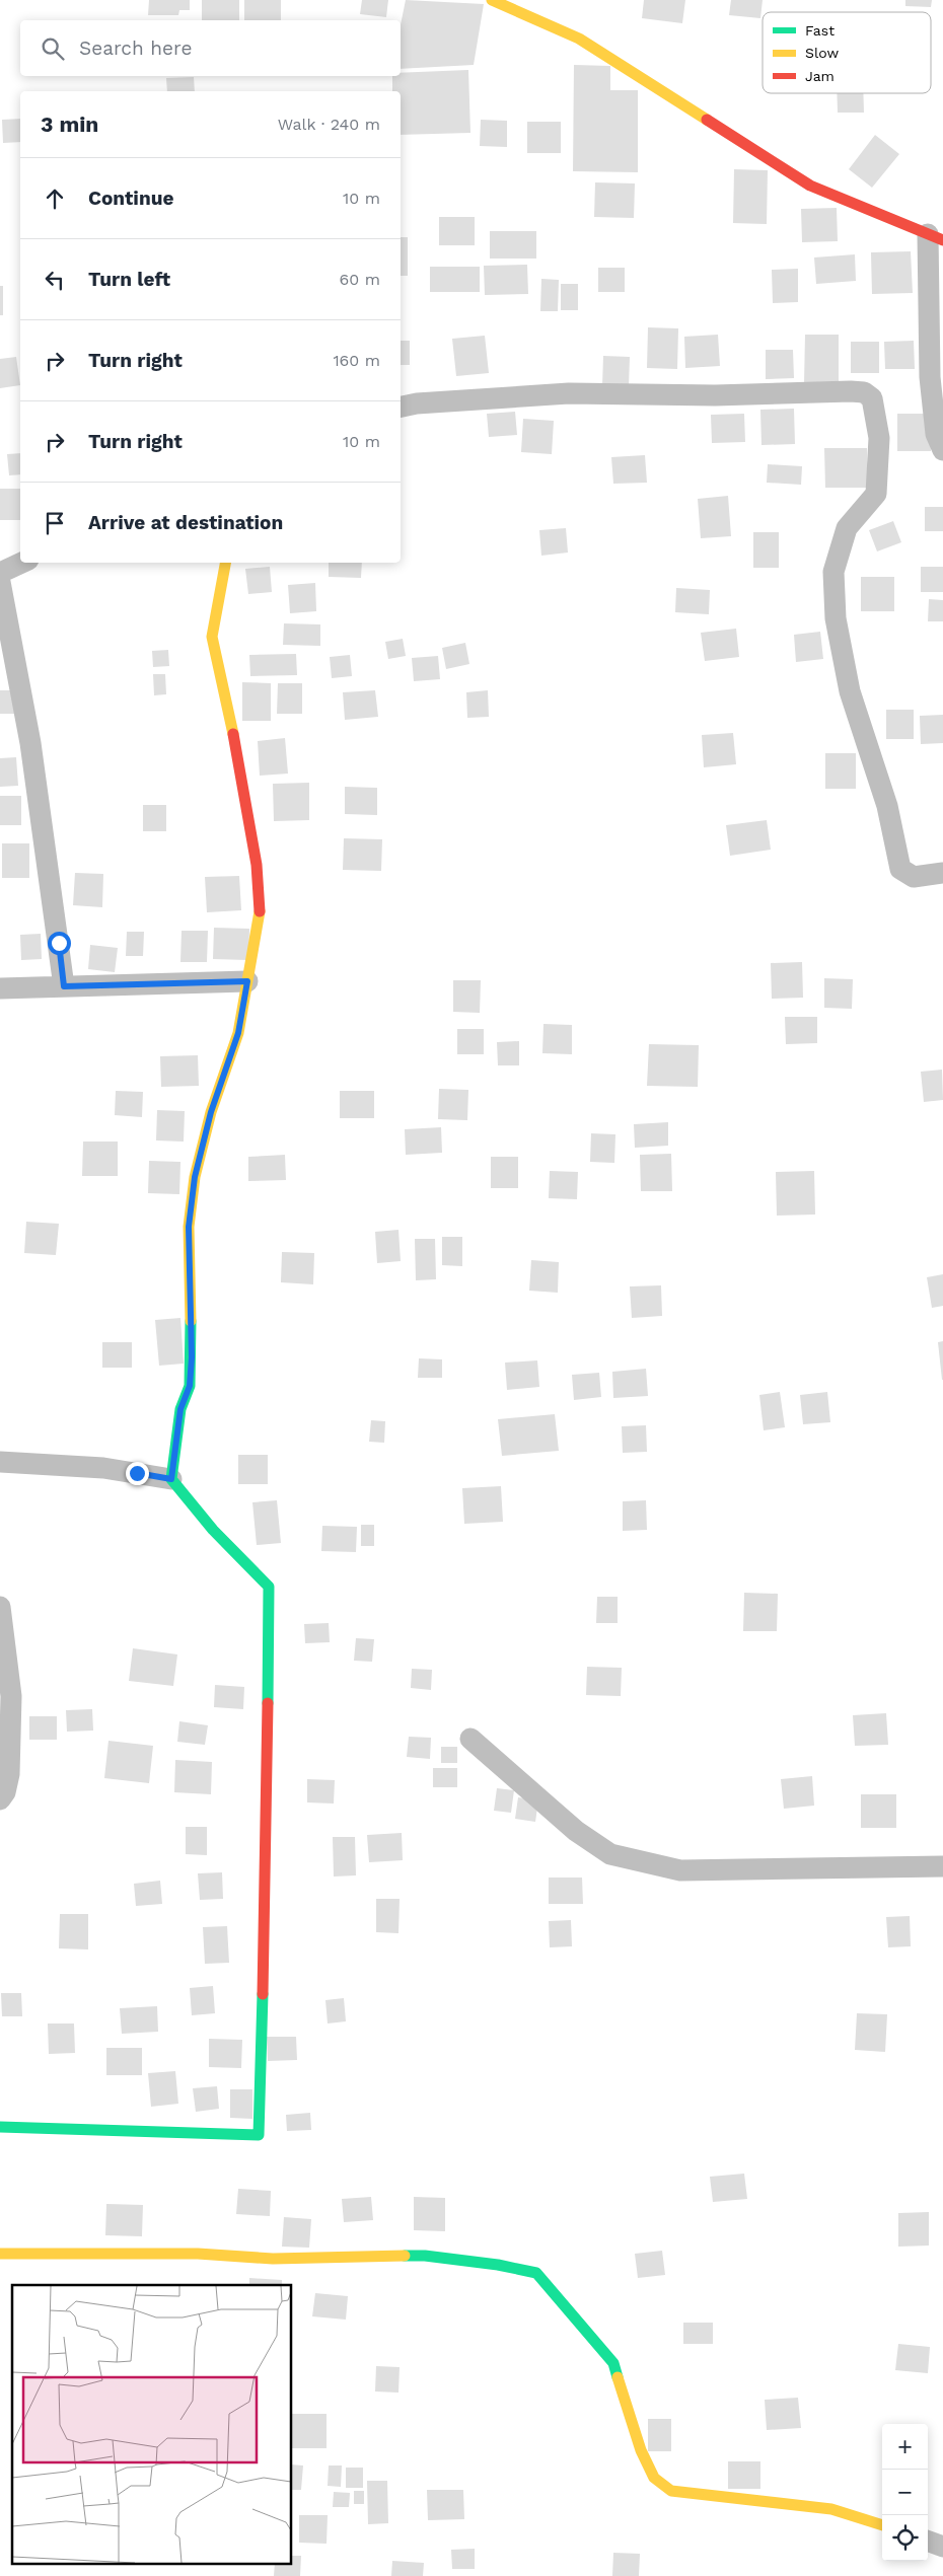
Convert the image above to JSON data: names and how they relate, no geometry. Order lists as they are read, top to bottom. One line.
{"legend":["Fast","Slow","Jam"],"page":{"search":"Search here","heading":["3 min","Walk · 240 m"],"list":[["Continue","10 m"],["Turn left","60 m"],["Turn right","160 m"],["Turn right","10 m"],"Arrive at destination"],"map_buttons":["+","−"]}}
